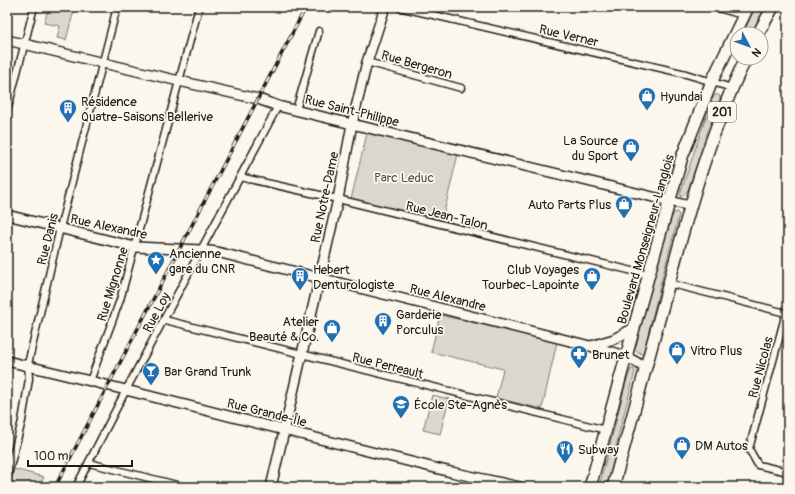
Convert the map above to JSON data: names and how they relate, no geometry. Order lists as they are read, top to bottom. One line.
{"streets":{"highway":["201","Boulevard Monseigneur-Langlois"],"main road":["Rue Saint-Philippe","Rue Notre-Dame","Rue Alexandre","Rue Grande-Île"],"street":["Rue Verner","Rue Bergeron","Rue Jean-Talon","Rue Danis","Rue Mignonne","Rue Loy","Rue Perreault","Rue Nicolas"]},"crossings":[["Rue Verner","201"],["Rue Verner","Boulevard Monseigneur-Langlois"],["Rue Bergeron","Rue Notre-Dame"],["Rue Saint-Philippe","201"],["Rue Saint-Philippe","Rue Notre-Dame"],["Rue Saint-Philippe","Rue Danis"],["Rue Saint-Philippe","Boulevard Monseigneur-Langlois"],["Rue Saint-Philippe","Rue Mignonne"],["Rue Saint-Philippe","Rue Loy"],["201","Rue Alexandre"],["201","Rue Nicolas"],["Rue Notre-Dame","Rue Jean-Talon"],["Rue Notre-Dame","Rue Alexandre"],["Rue Notre-Dame","Rue Perreault"],["Rue Notre-Dame","Rue Grande-Île"],["Rue Jean-Talon","Boulevard Monseigneur-Langlois"],["Rue Jean-Talon","Rue Loy"],["Rue Alexandre","Rue Danis"],["Rue Alexandre","Boulevard Monseigneur-Langlois"],["Rue Alexandre","Rue Mignonne"],["Rue Alexandre","Rue Loy"],["Rue Danis","Rue Grande-Île"],["Boulevard Monseigneur-Langlois","Rue Perreault"],["Rue Mignonne","Rue Grande-Île"],["Rue Loy","Rue Perreault"],["Rue Loy","Rue Grande-Île"]],"parks":["Parc Leduc"],"places":{"shop":["Hyundai","La Source du Sport","Auto Parts Plus","Club Voyages Tourbec-Lapointe","Atelier Beauté & Co.","Vitro Plus","DM Autos"],"building":["Résidence Quatre-Saisons Bellerive","Hebert Denturologiste","Garderie Porculus"],"place":["Ancienne gare du CNR"],"pharmacy":["Brunet"],"bar":["Bar Grand Trunk"],"school or university":["École Ste-Agnès"],"restaurant":["Subway"]},"scale_bar":"100 m","north":"bottom right"}
